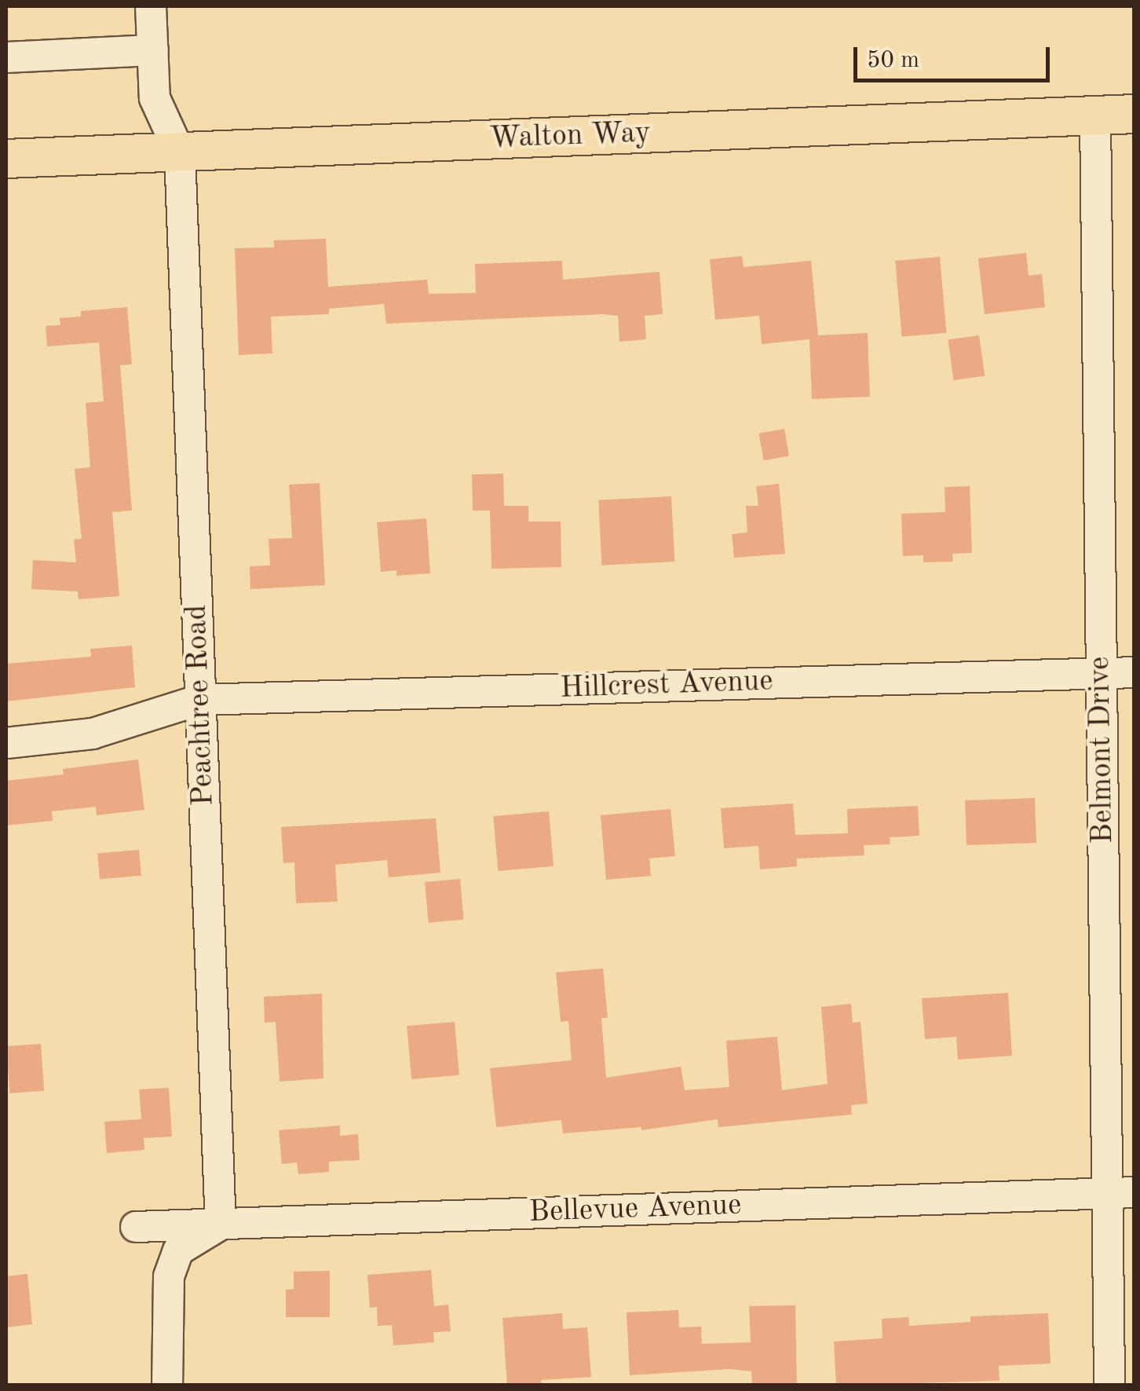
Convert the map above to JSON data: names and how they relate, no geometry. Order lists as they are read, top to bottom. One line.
{"streets":{"main road":["Walton Way"],"street":["Hillcrest Avenue","Peachtree Road","Belmont Drive","Bellevue Avenue"]},"crossings":[["Walton Way","Peachtree Road"],["Walton Way","Belmont Drive"],["Hillcrest Avenue","Peachtree Road"],["Hillcrest Avenue","Belmont Drive"],["Peachtree Road","Bellevue Avenue"],["Belmont Drive","Bellevue Avenue"]],"scale_bar":"50 m"}
